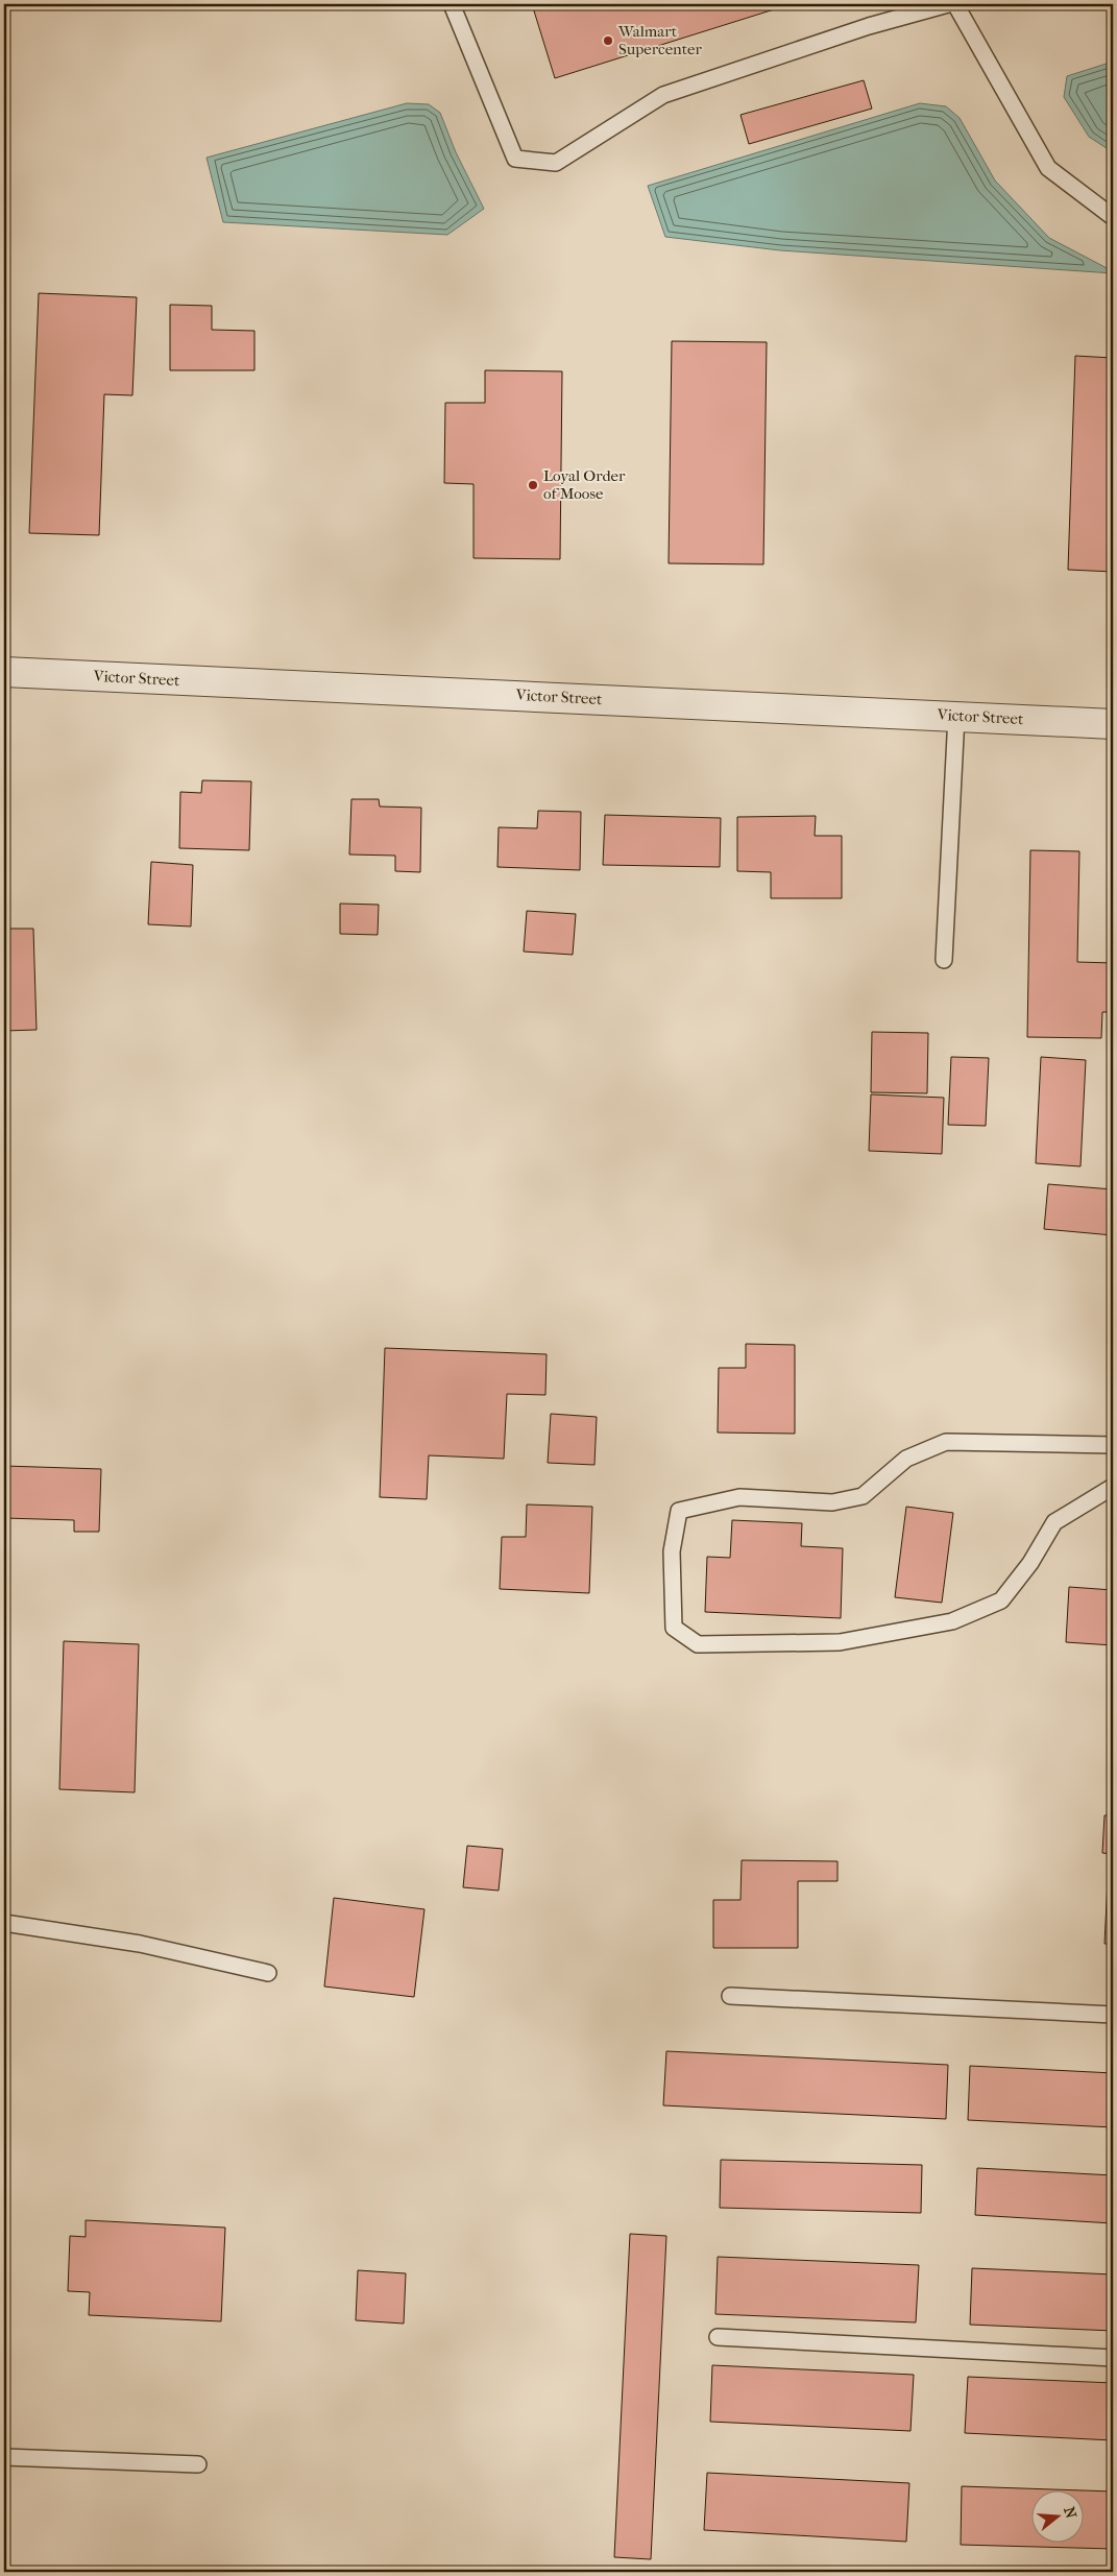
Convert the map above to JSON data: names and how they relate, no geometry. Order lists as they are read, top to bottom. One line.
{"streets":{"street":["Victor Street"]},"places":["Walmart Supercenter","Loyal Order of Moose"],"north":"right"}
